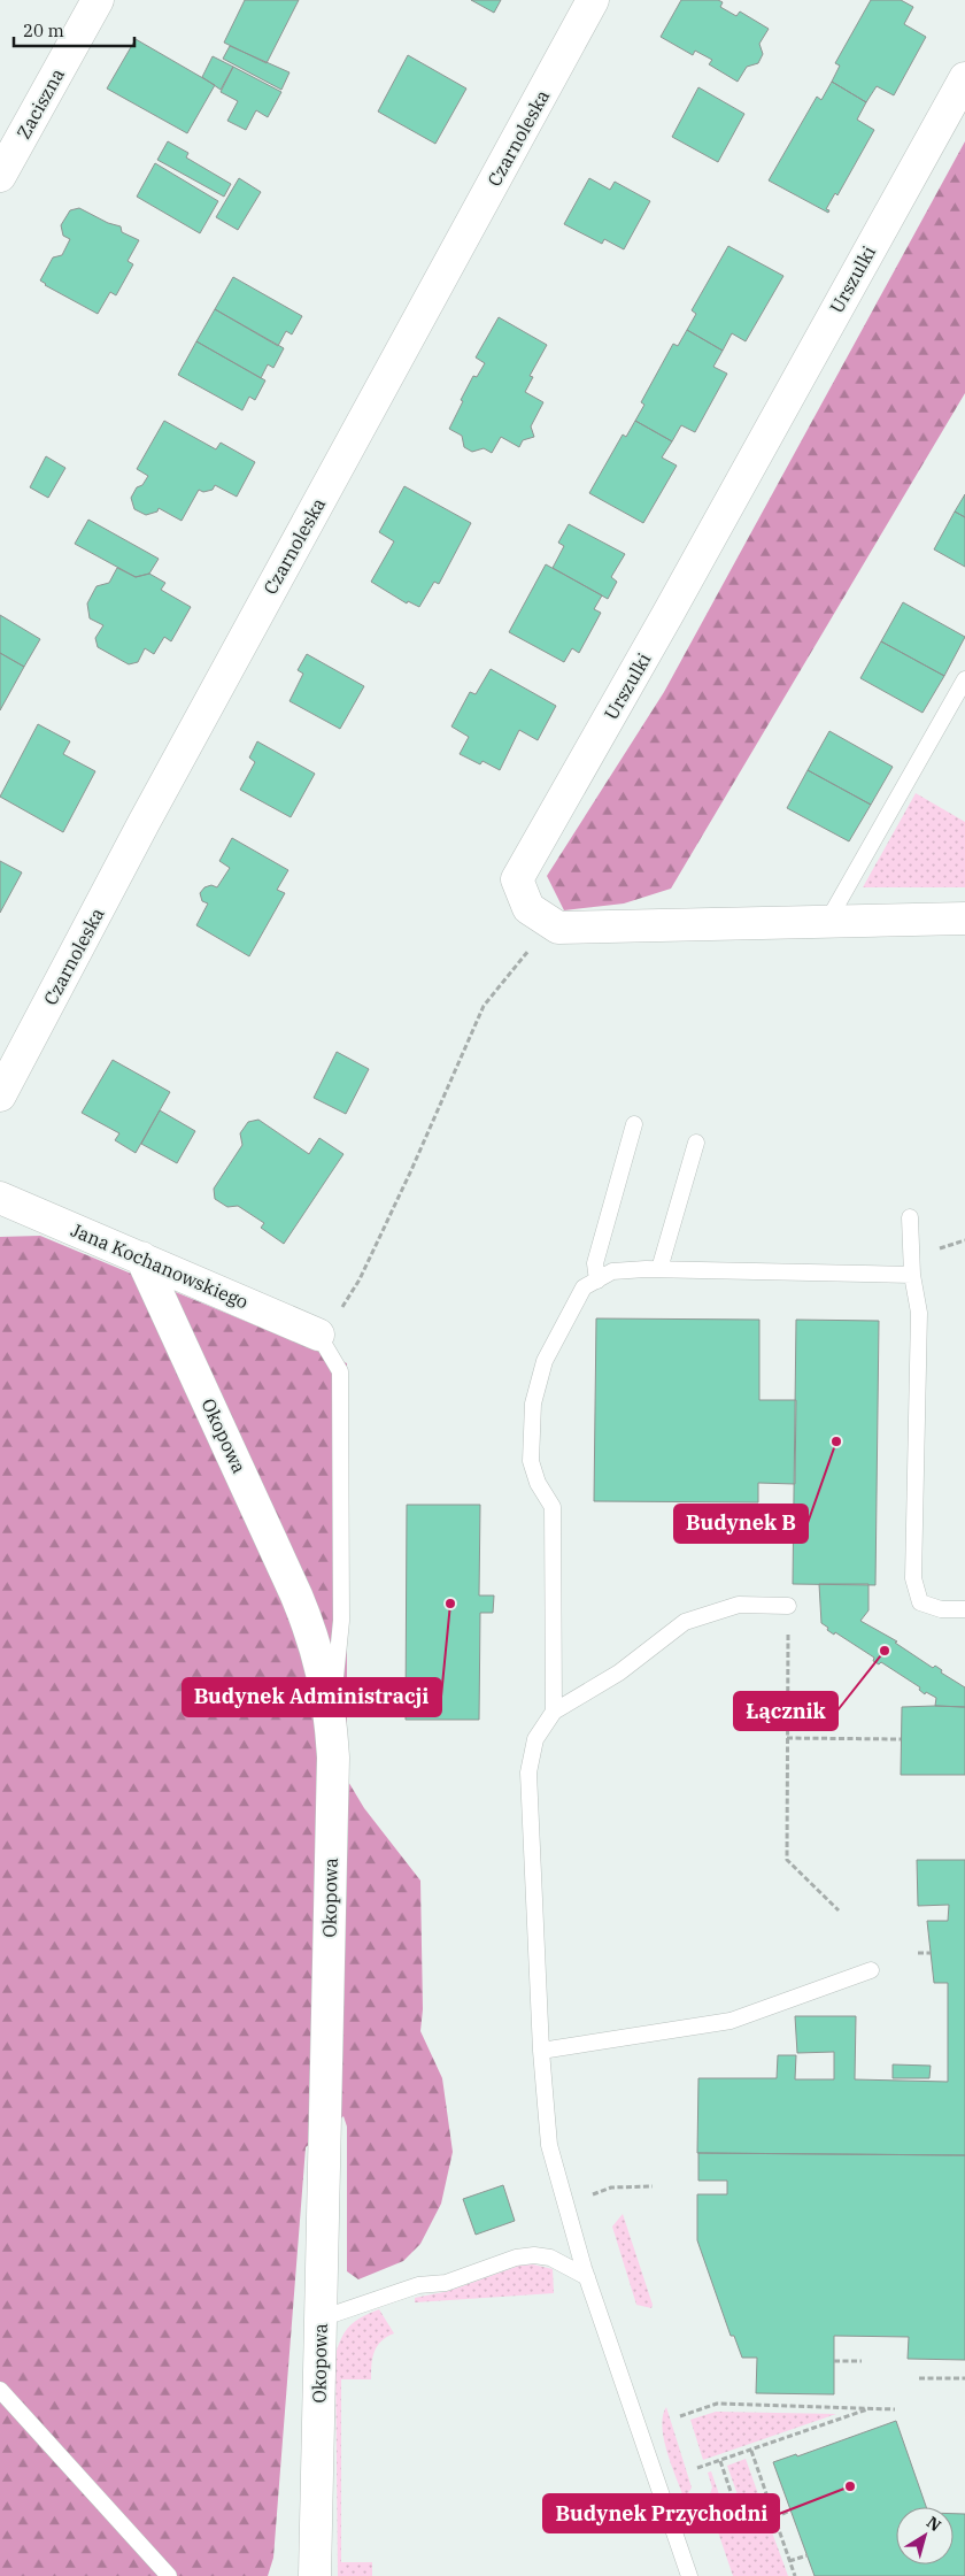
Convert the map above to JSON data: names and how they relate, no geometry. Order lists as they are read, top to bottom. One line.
{"streets":{"street":["Zaciszna","Czarnoleska","Urszulki","Jana Kochanowskiego","Okopowa"]},"crossings":[["Jana Kochanowskiego","Okopowa"]],"places":["Budynek B","Budynek Administracji","Łącznik","Budynek Przychodni"],"scale_bar":"20 m","north":"top right"}
